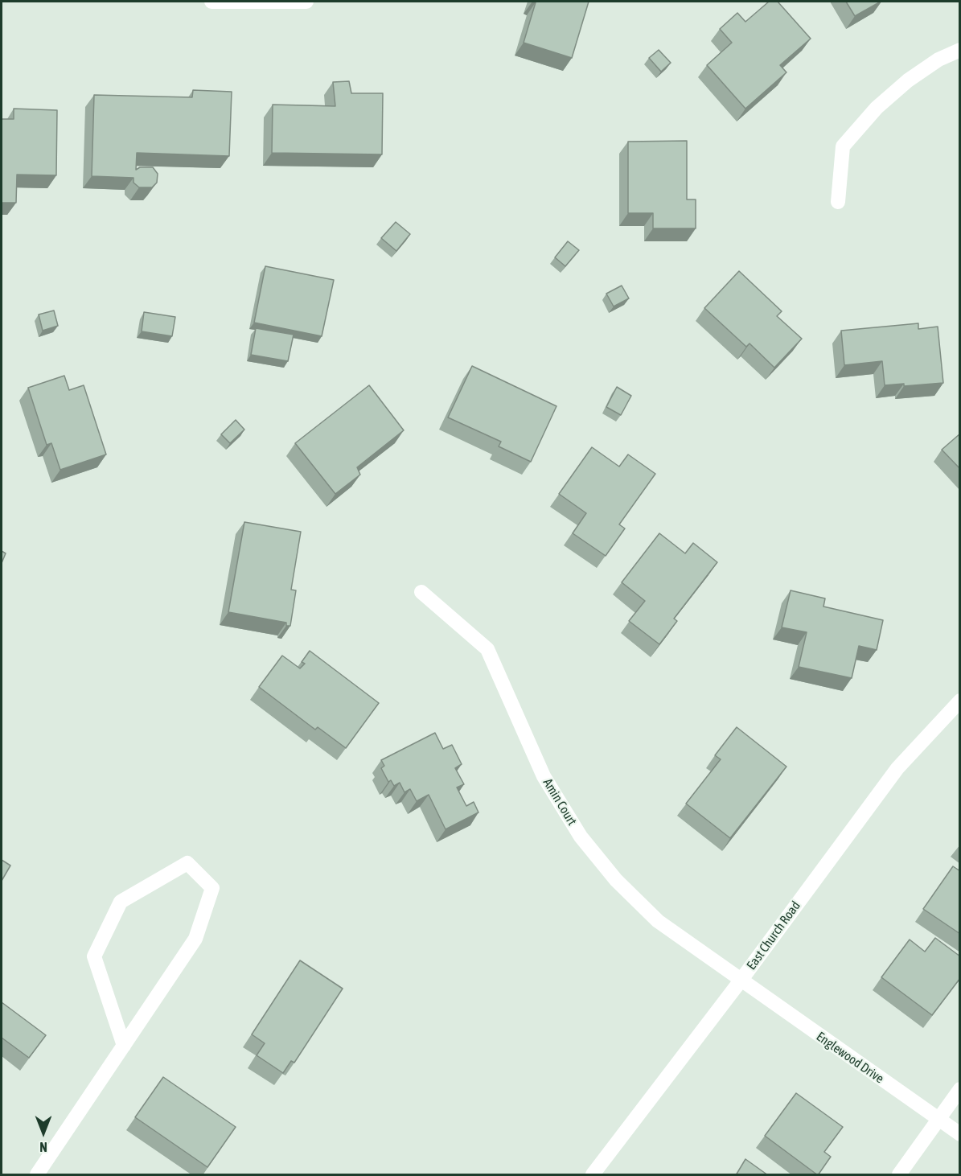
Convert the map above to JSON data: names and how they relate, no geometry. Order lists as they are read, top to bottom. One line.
{"streets":{"street":["Amin Court","East Church Road","Englewood Drive"]},"crossings":[["Amin Court","East Church Road"],["Amin Court","Englewood Drive"],["East Church Road","Englewood Drive"]],"north":"bottom"}
